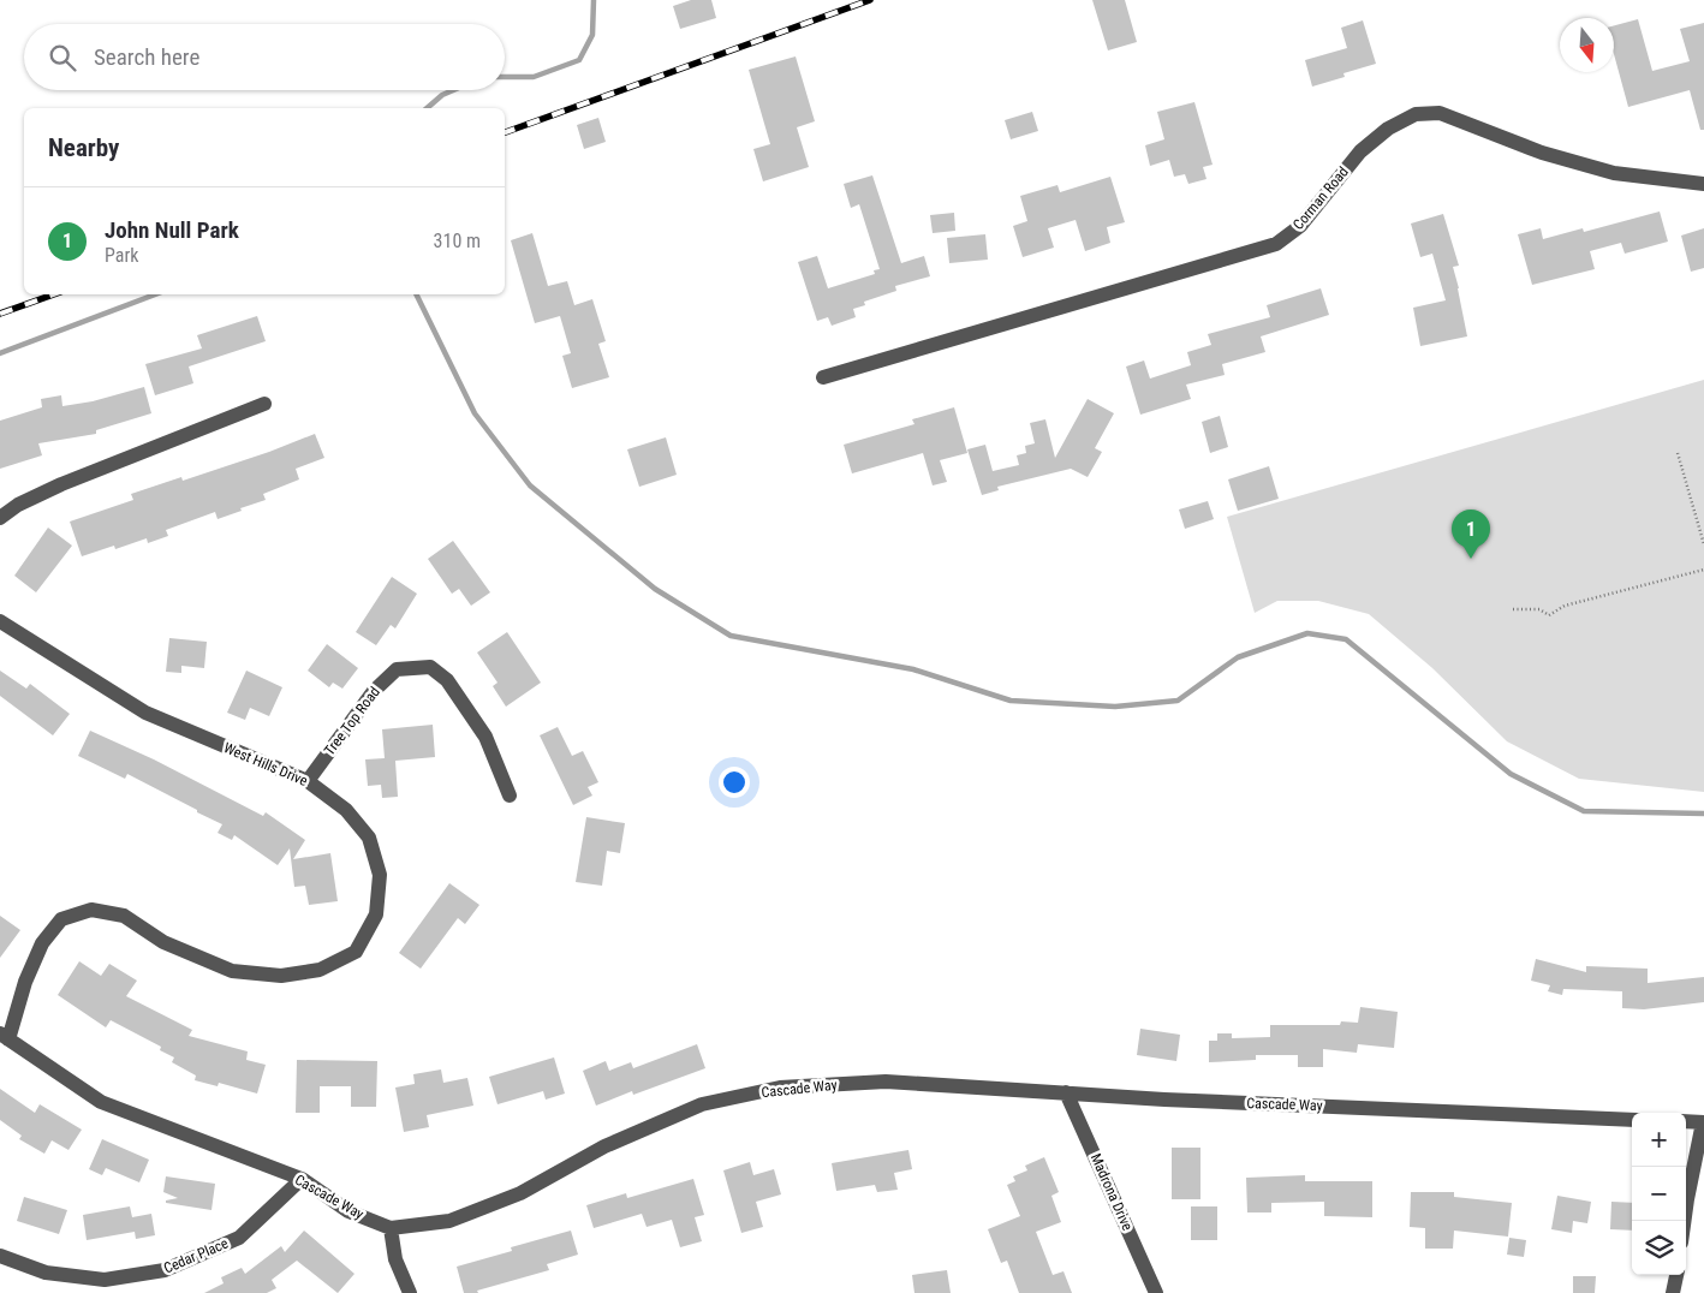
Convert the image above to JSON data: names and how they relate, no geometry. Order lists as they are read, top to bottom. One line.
{"streets":{"street":["Corman Road","Tree Top Road","West Hills Drive","Cascade Way","Madrona Drive","Cedar Place"]},"crossings":[["Tree Top Road","West Hills Drive"],["West Hills Drive","Cascade Way"],["Cascade Way","Madrona Drive"],["Cascade Way","Cedar Place"]],"north":"bottom","page":{"search":"Search here","heading":"Nearby","list":[{"mark":"1","name":"John Null Park","note":"Park","value":"310 m"}],"pins":"1","map_buttons":["+","−"]}}
